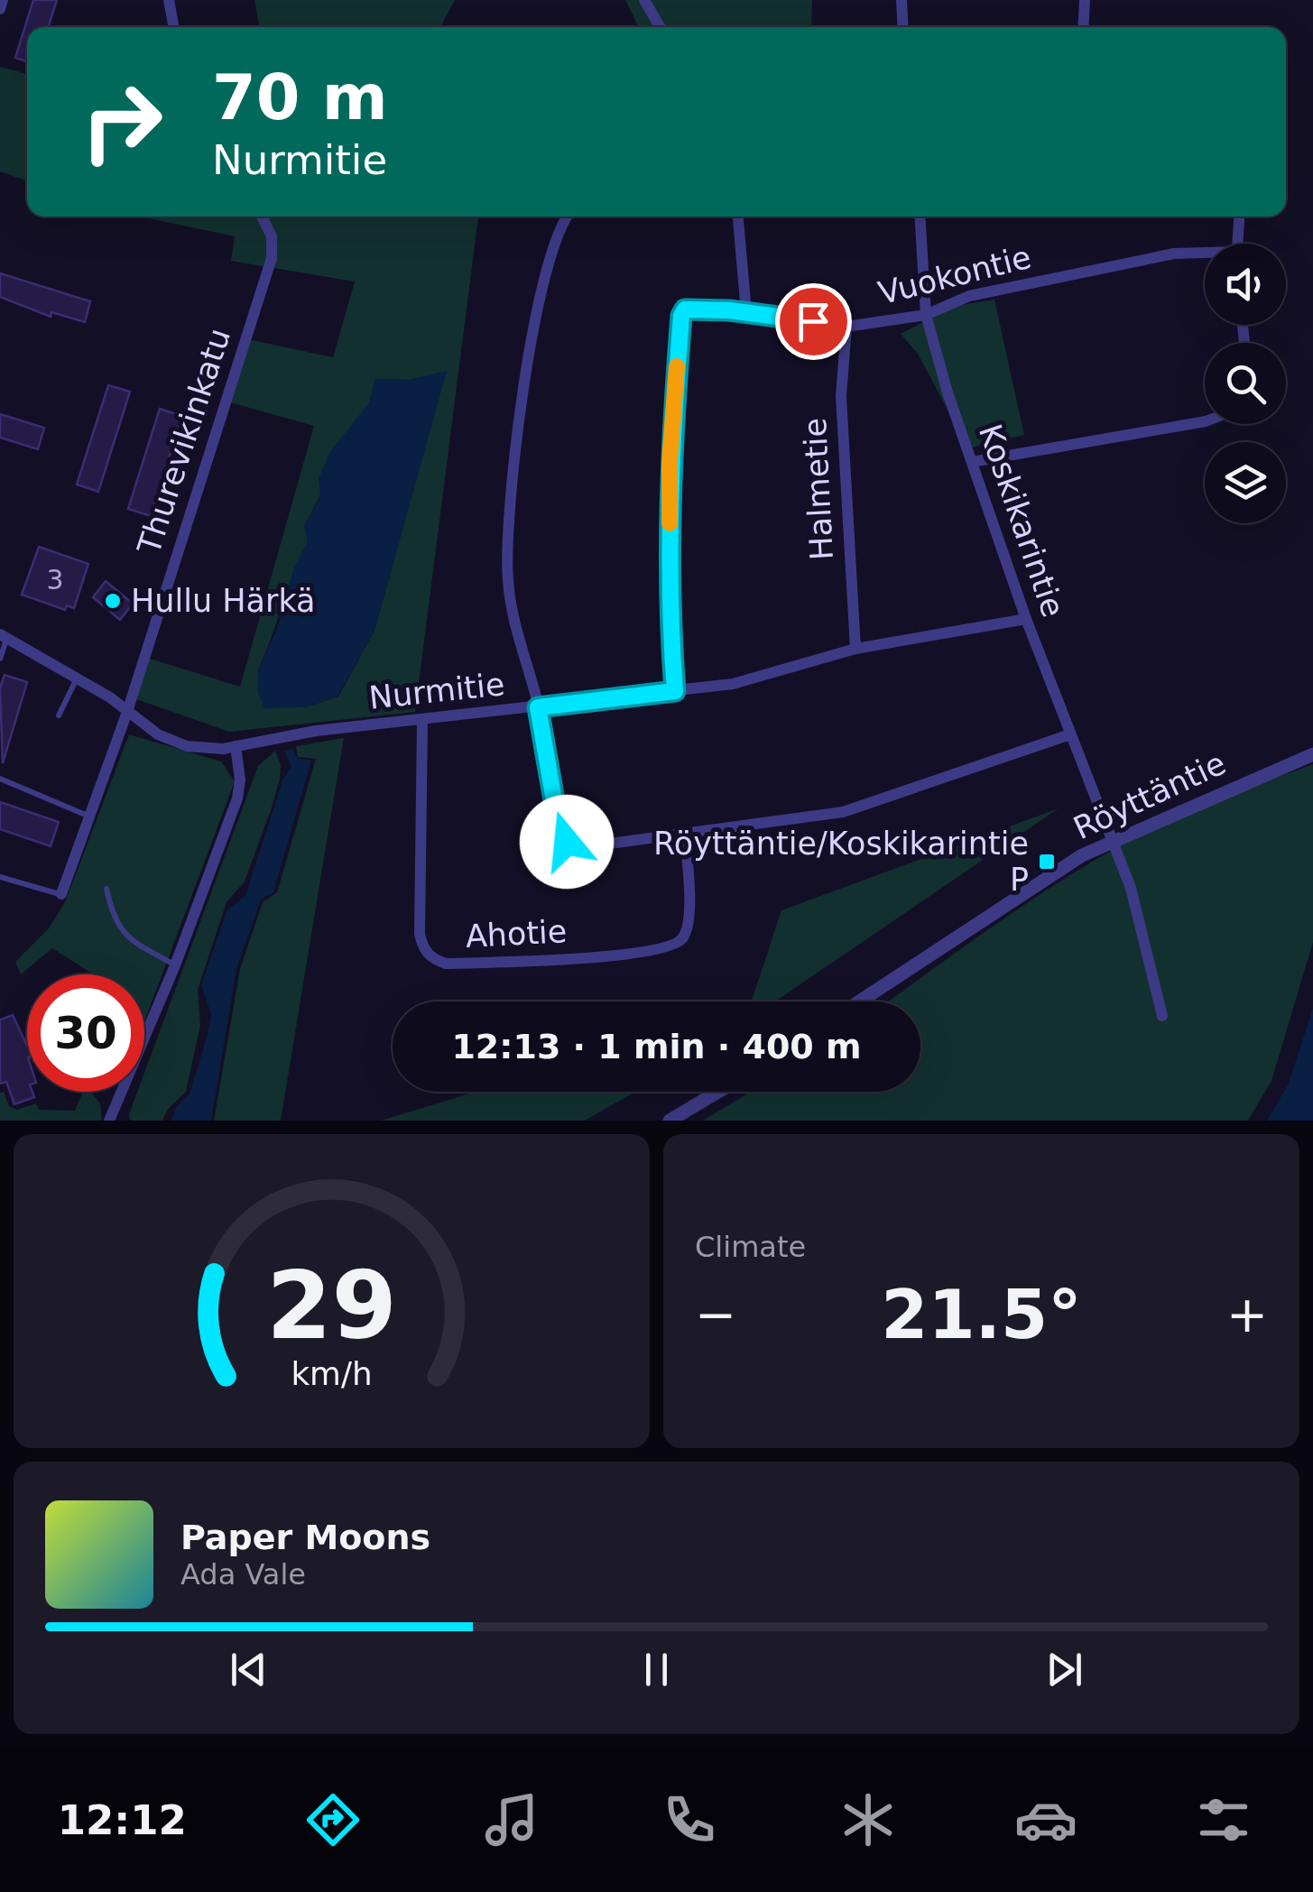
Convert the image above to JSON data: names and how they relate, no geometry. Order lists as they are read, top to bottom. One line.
{"streets":{"street":["Vuokontie","Thurevikinkatu","Halmetie","Koskikarintie","Nurmitie","Röyttäntie","Ahotie"]},"crossings":[["Vuokontie","Halmetie"],["Vuokontie","Koskikarintie"],["Vuokontie","Nurmitie"],["Thurevikinkatu","Nurmitie"],["Halmetie","Nurmitie"],["Koskikarintie","Nurmitie"],["Koskikarintie","Röyttäntie"],["Nurmitie","Ahotie"]],"places":{"other":["Hullu Härkä"],"transit":["Röyttäntie/Koskikarintie P"]},"house_numbers":["3"],"page":{"turn":["70 m","Nurmitie"],"limit":"30","trip":"12:13 · 1 min · 400 m","tile":"Climate","heat":["−","21.5°","+"],"song":["Paper Moons","Ada Vale"],"tabs":"12:12","gauge":["29","km/h"]}}
